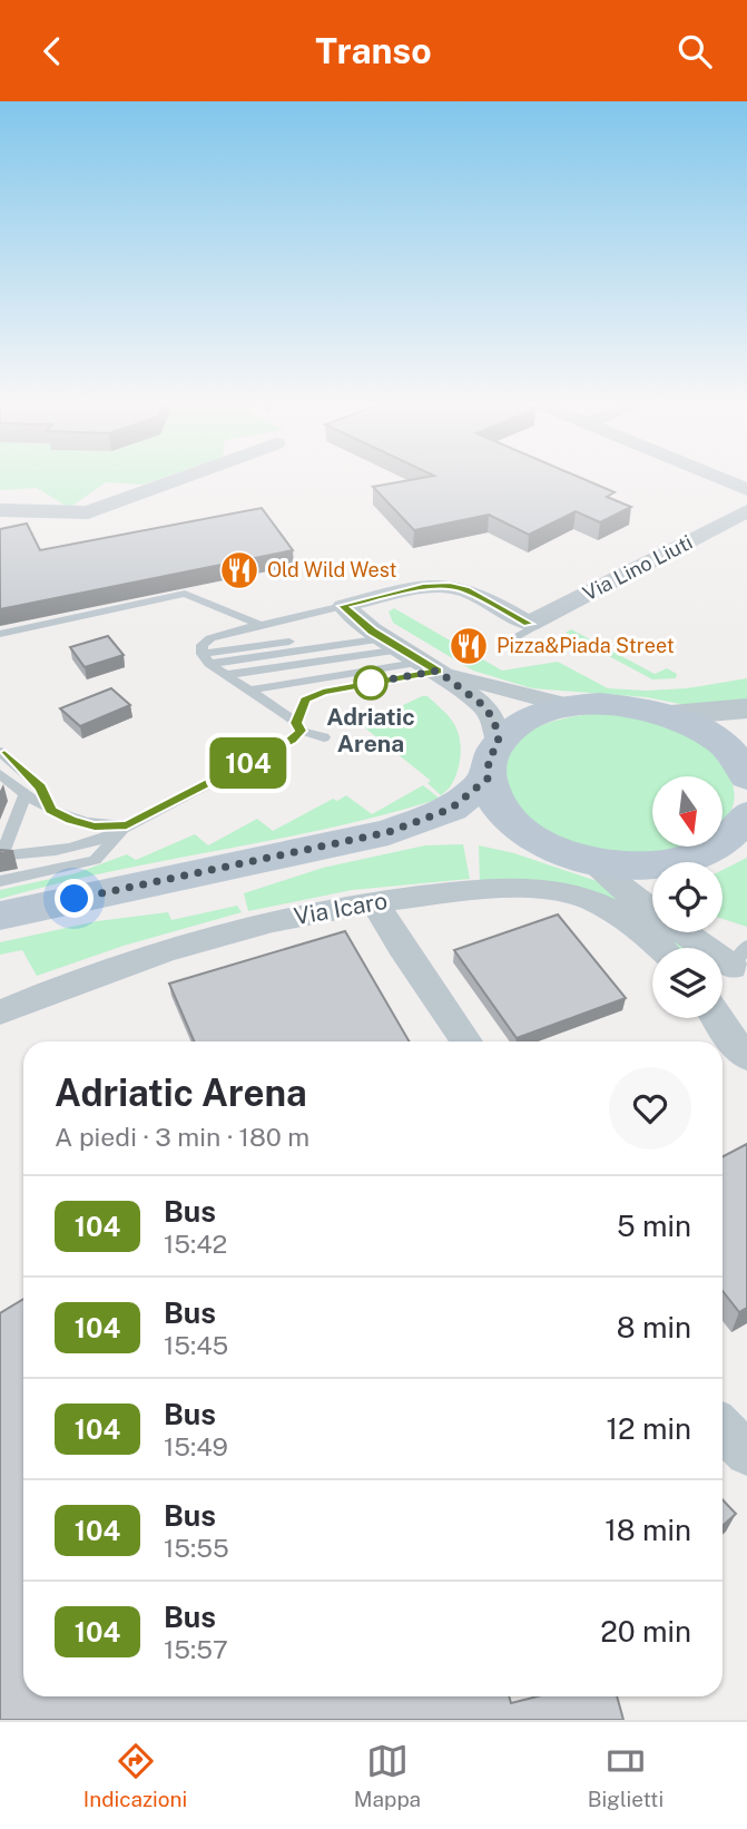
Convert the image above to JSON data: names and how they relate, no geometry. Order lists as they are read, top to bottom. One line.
{"streets":{"street":["Via Lino Liuti","Via Icaro"]},"places":{"restaurant":["Old Wild West","Pizza&Piada Street"],"other":["Adriatic Arena"]},"lines":["bus line 104"],"north":"bottom","page":{"header":"Transo","on_map":"104","heading":["Adriatic Arena","A piedi · 3 min · 180 m"],"list":[{"mark":"104","name":"Bus","note":"15:42","value":"5 min"},{"mark":"104","name":"Bus","note":"15:45","value":"8 min"},{"mark":"104","name":"Bus","note":"15:49","value":"12 min"},{"mark":"104","name":"Bus","note":"15:55","value":"18 min"},{"mark":"104","name":"Bus","note":"15:57","value":"20 min"}],"tabs":["Indicazioni","Mappa","Biglietti"]}}
